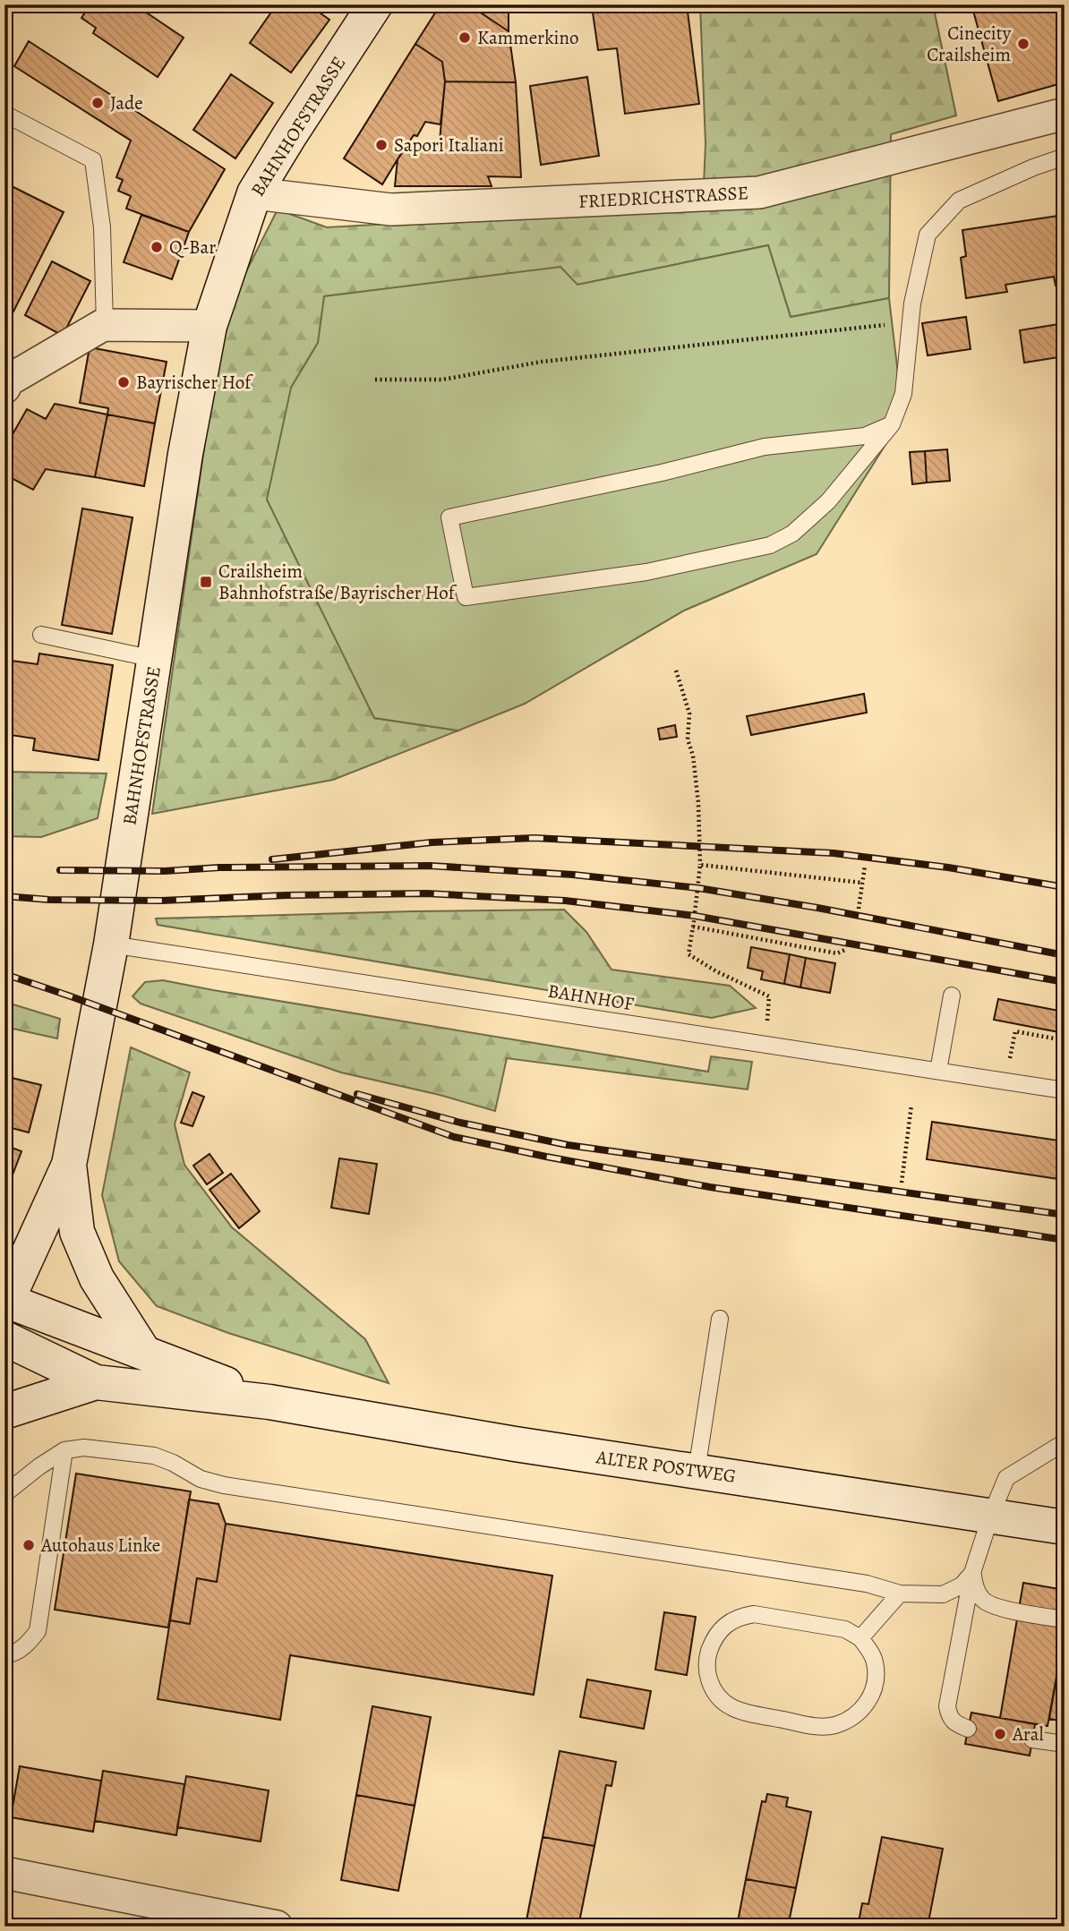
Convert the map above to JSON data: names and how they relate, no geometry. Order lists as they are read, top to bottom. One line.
{"streets":{"main road":["BAHNHOFSTRASSE","ALTER POSTWEG"],"street":["FRIEDRICHSTRASSE"],"lane":["BAHNHOF"]},"crossings":[["BAHNHOFSTRASSE","FRIEDRICHSTRASSE"],["BAHNHOFSTRASSE","BAHNHOF"]],"places":{"other":["Kammerkino","Cinecity Crailsheim","Jade","Sapori Italiani","Q-Bar","Bayrischer Hof","Autohaus Linke","Aral"],"transit":["Crailsheim Bahnhofstraße/Bayrischer Hof"]}}
